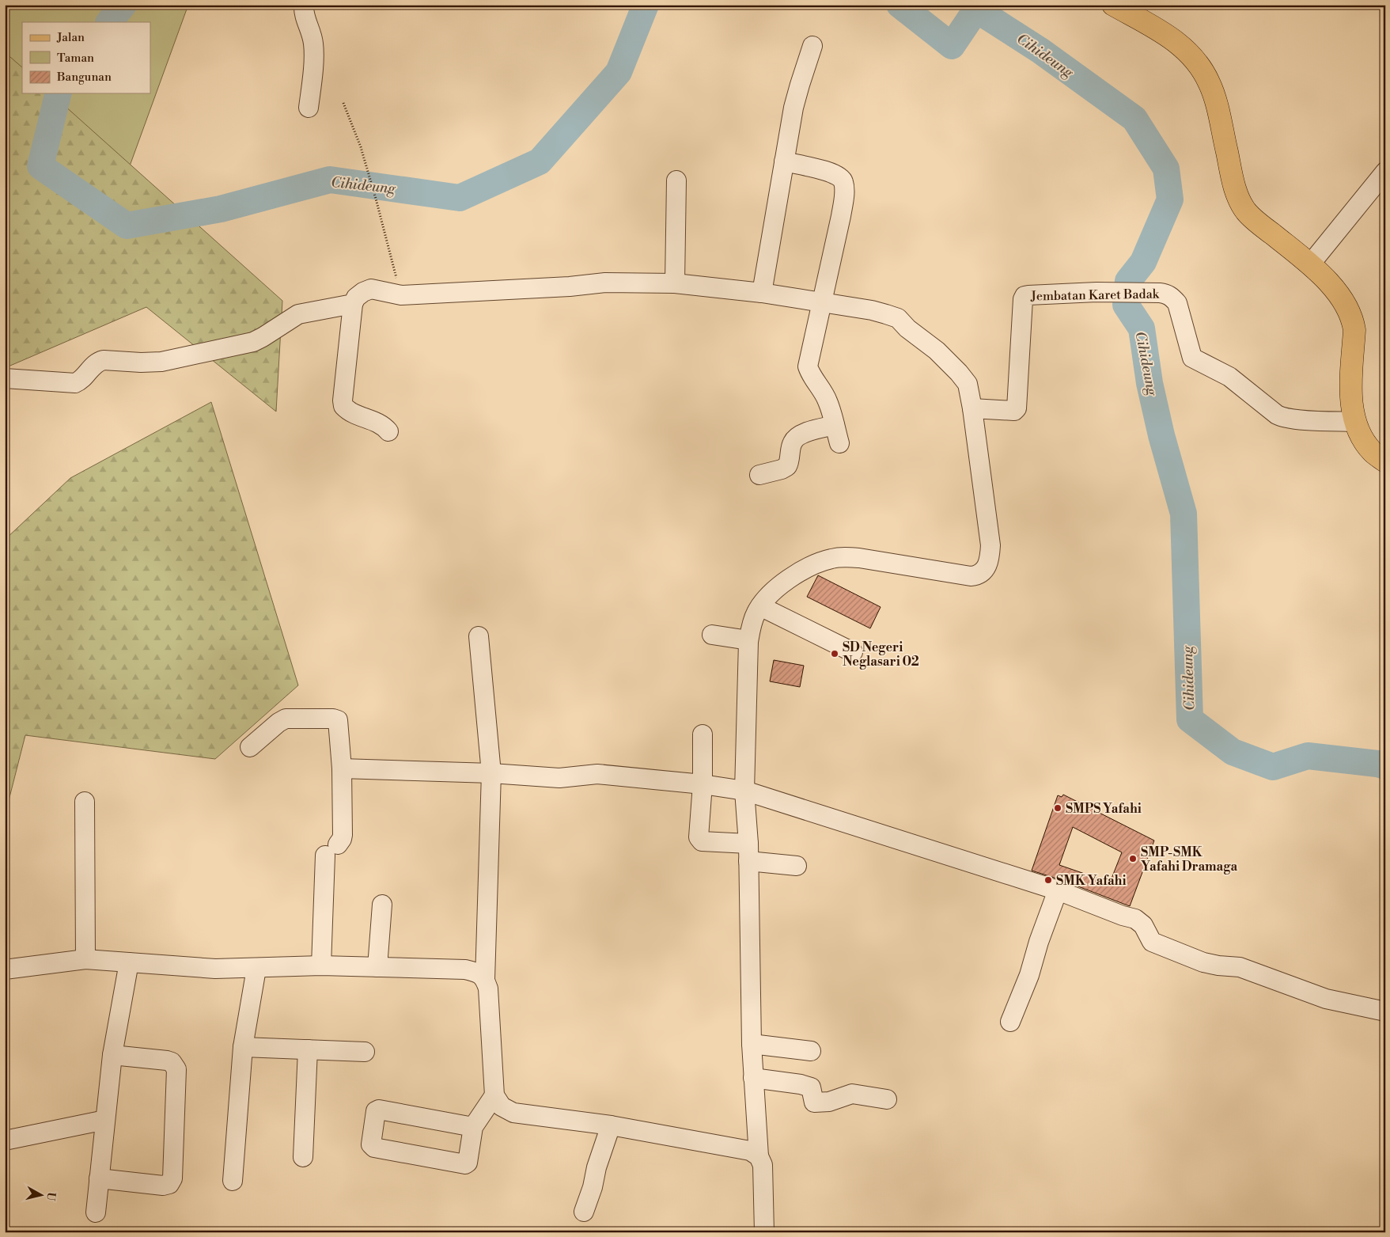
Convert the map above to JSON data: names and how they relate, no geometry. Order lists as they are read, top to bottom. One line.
{"streets":{"street":["Jembatan Karet Badak"]},"water":["Cihideung"],"places":["SD Negeri Neglasari 02","SMPS Yafahi","SMP-SMK Yafahi Dramaga","SMK Yafahi"],"legend":["Jalan","Taman","Bangunan"],"north":"right"}
